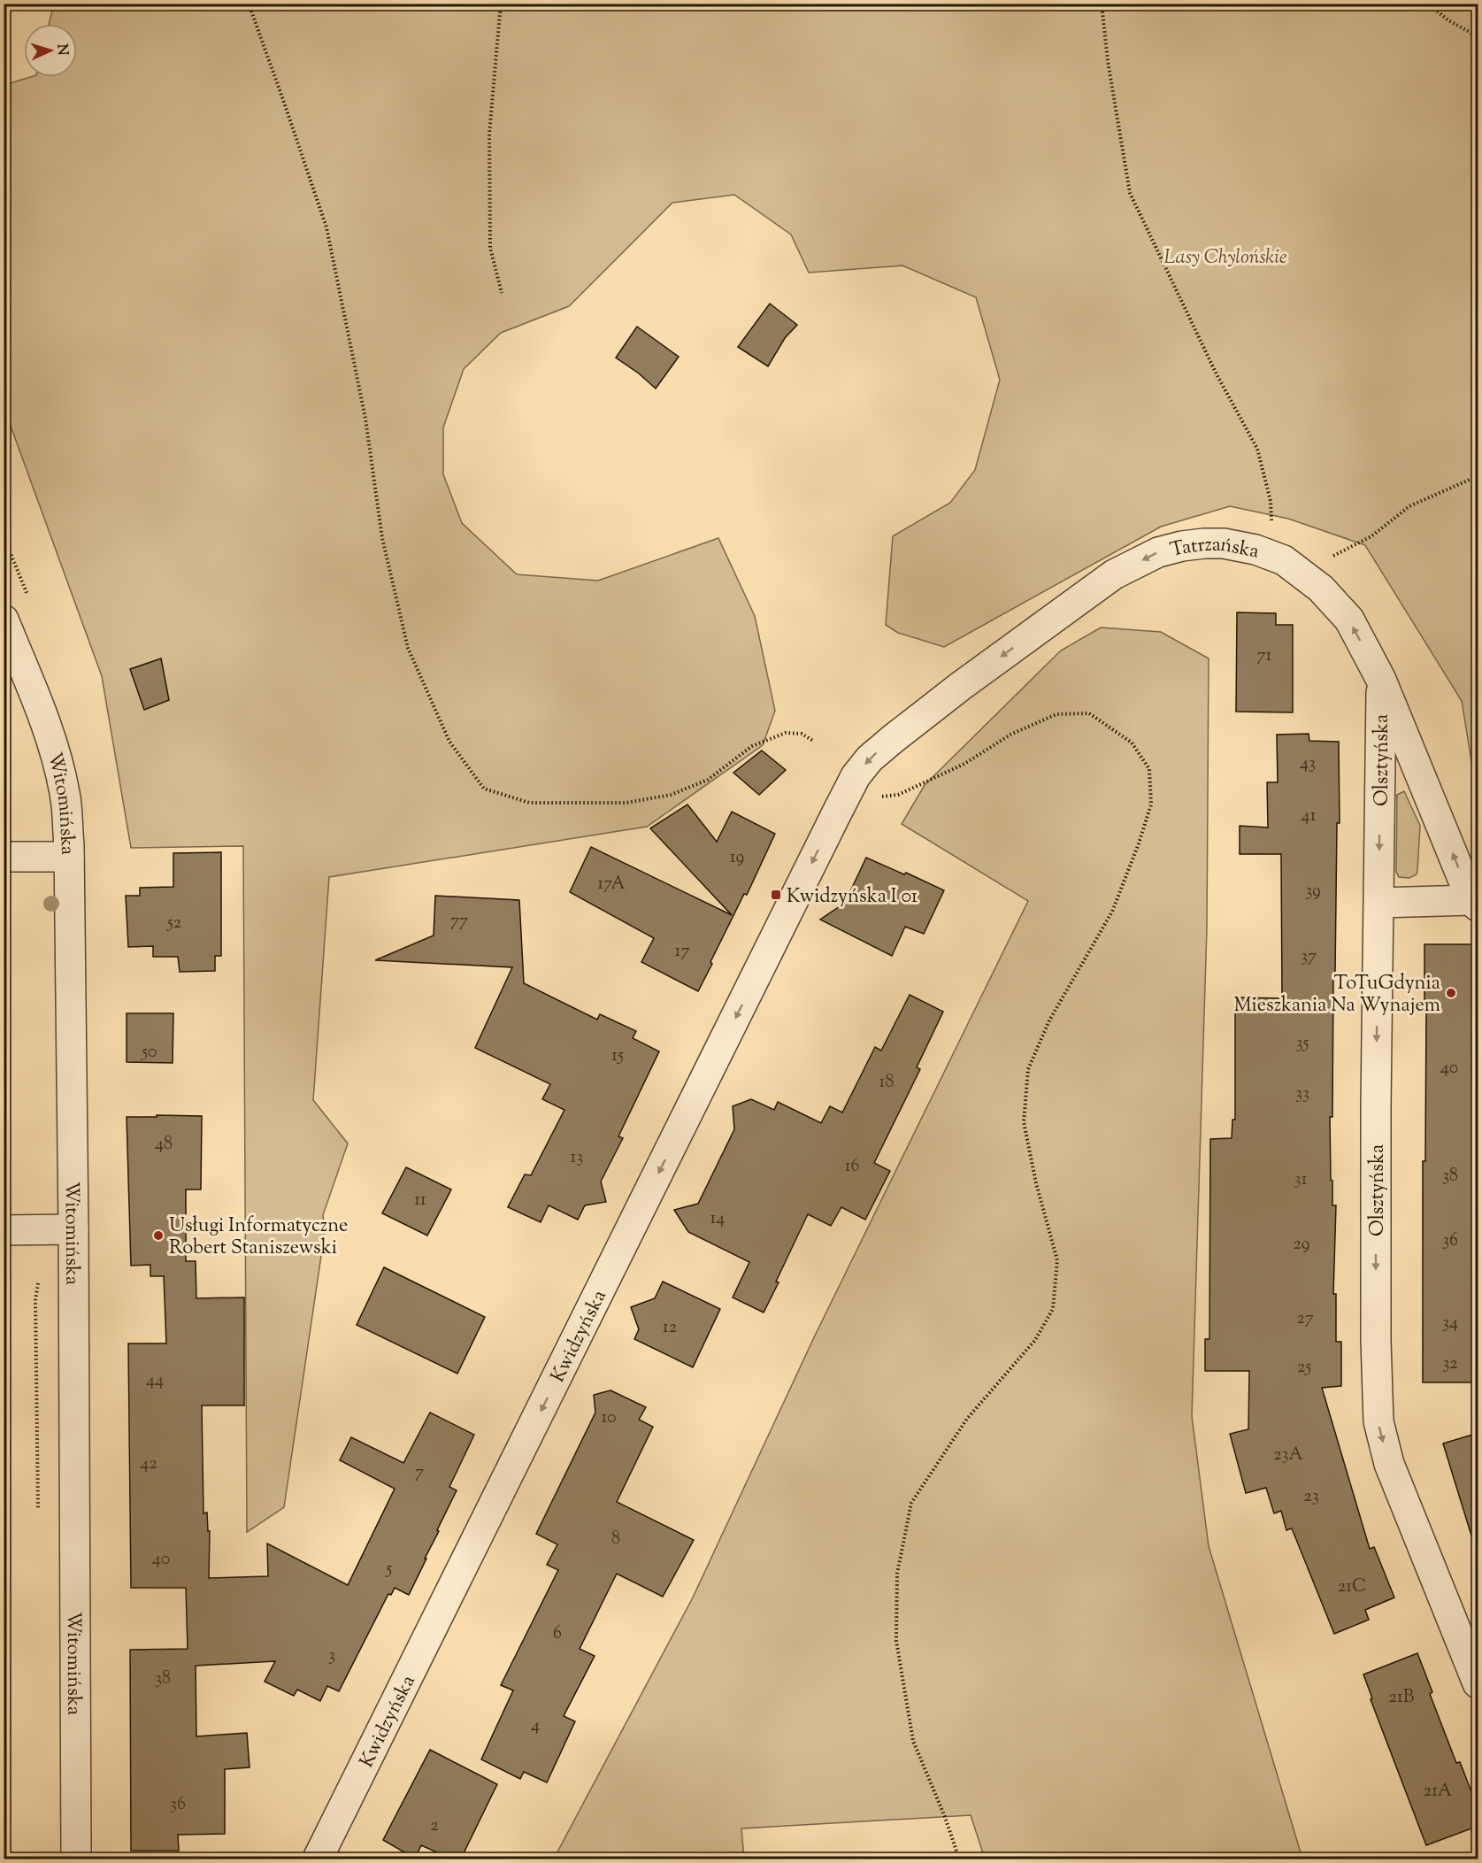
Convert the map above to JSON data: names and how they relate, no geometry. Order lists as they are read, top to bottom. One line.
{"streets":{"street":["Tatrzańska","Olsztyńska","Witomińska","Kwidzyńska"]},"crossings":[["Tatrzańska","Olsztyńska"],["Tatrzańska","Kwidzyńska"]],"one_way":["Olsztyńska","Kwidzyńska"],"parks":["Lasy Chylońskie"],"places":{"transit":["Kwidzyńska I 01"],"other":["ToTuGdynia Mieszkania Na Wynajem","Usługi Informatyczne Robert Staniszewski"]},"house_numbers":["71","43","41","19","17A","39","77","52","17","37","35","50","15","40","18","33","48","13","16","38","31","11","14","36","29","27","34","12","32","25","44","10","23A","42","7","23","8","40","5","21C","6","3","38","21B","4","21A","36","2"],"north":"right"}
